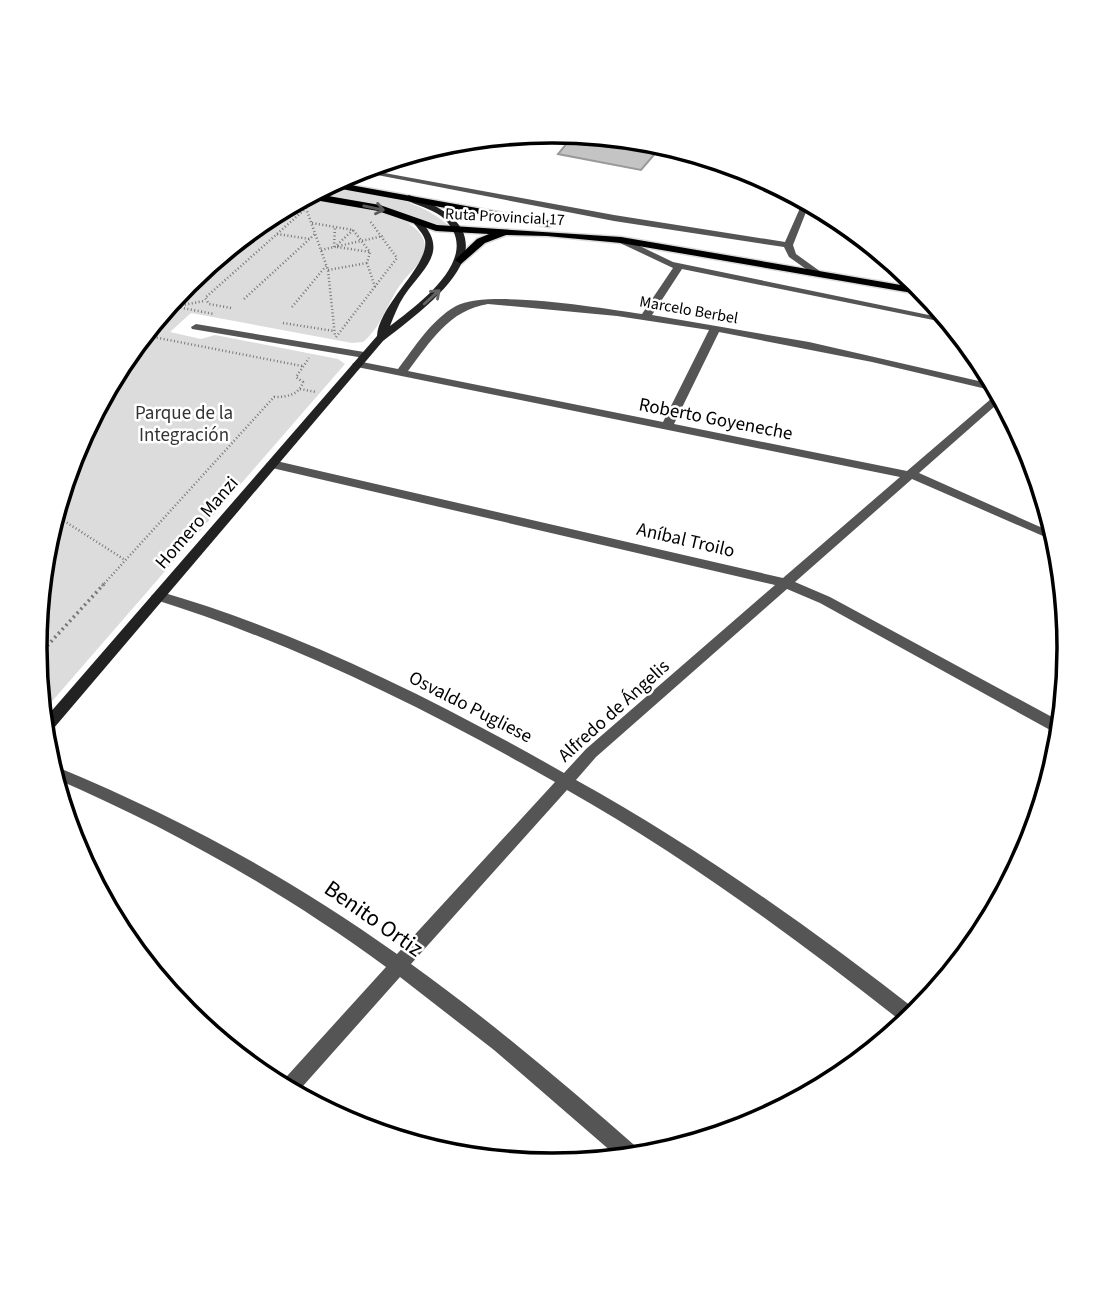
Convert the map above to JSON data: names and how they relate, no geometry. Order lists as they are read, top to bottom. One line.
{"streets":{"main road":["Ruta Provincial 17","Homero Manzi"],"street":["Marcelo Berbel","Roberto Goyeneche","Aníbal Troilo","Osvaldo Pugliese","Alfredo de Ángelis","Benito Ortiz"]},"crossings":[["Ruta Provincial 17","Homero Manzi"],["Marcelo Berbel","Roberto Goyeneche"],["Roberto Goyeneche","Homero Manzi"],["Roberto Goyeneche","Alfredo de Ángelis"],["Homero Manzi","Aníbal Troilo"],["Homero Manzi","Osvaldo Pugliese"],["Aníbal Troilo","Alfredo de Ángelis"],["Osvaldo Pugliese","Alfredo de Ángelis"],["Alfredo de Ángelis","Benito Ortiz"]],"parks":["Parque de la Integración"]}
